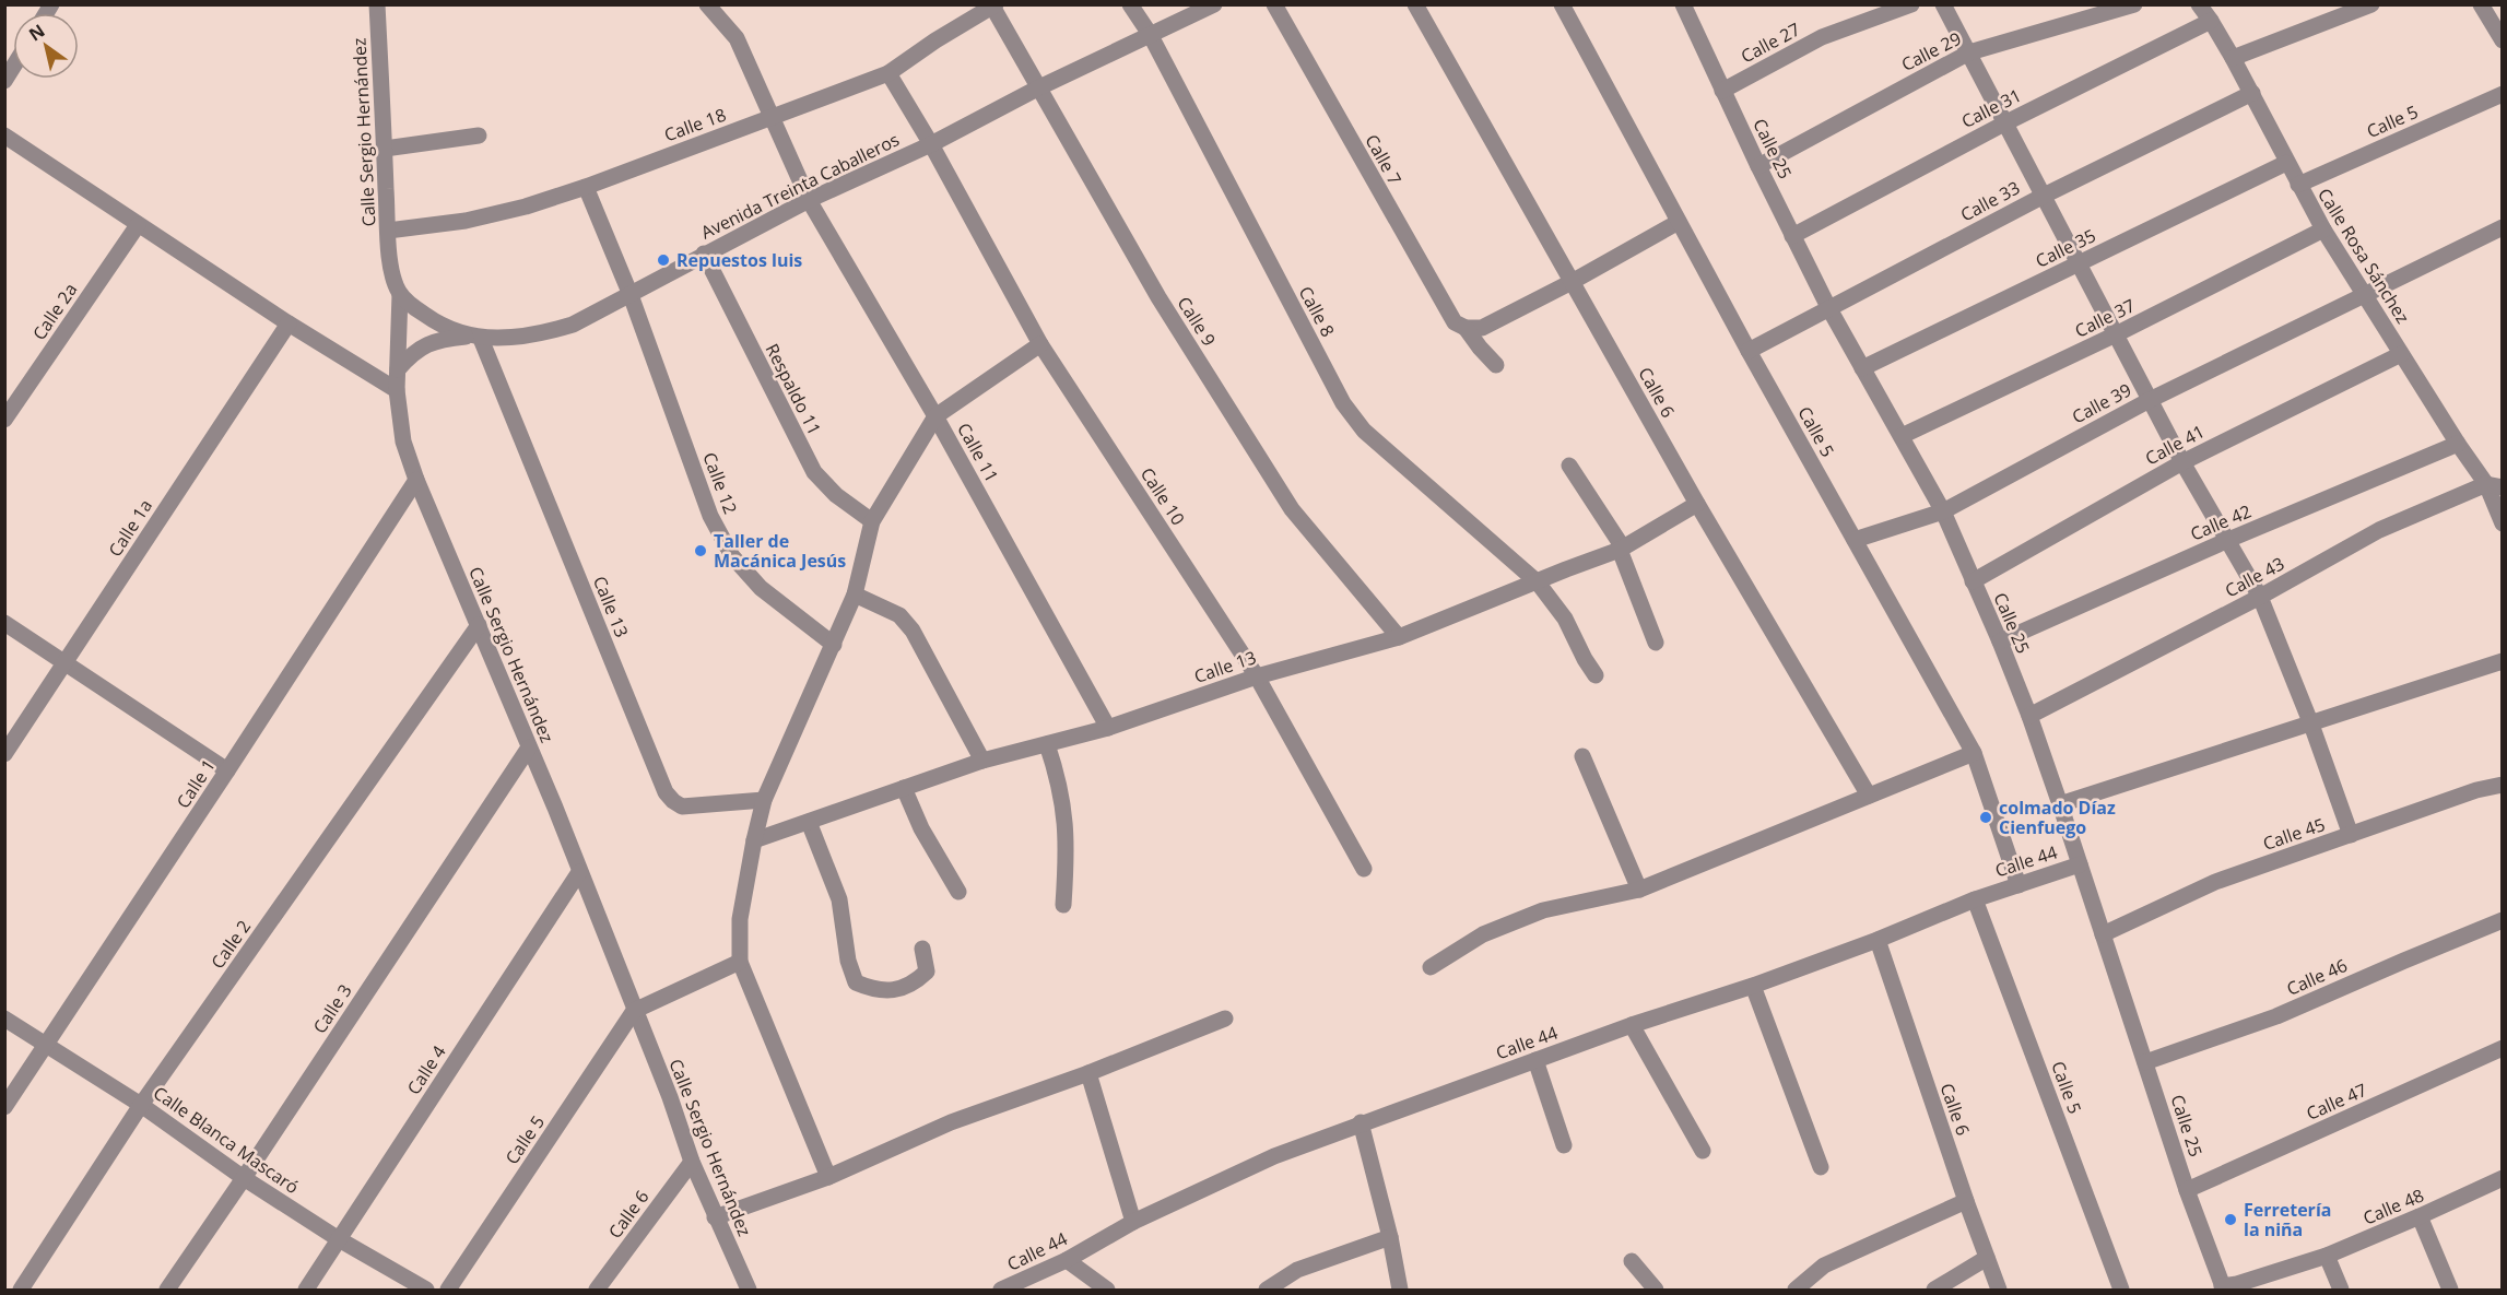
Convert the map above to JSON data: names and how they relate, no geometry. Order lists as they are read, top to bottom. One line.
{"streets":{"street":["Calle 27","Calle 29","Calle 31","Calle 5","Calle 18","Calle Sergio Hernández","Calle 25","Calle 7","Avenida Treinta Caballeros","Calle 33","Calle 35","Calle Rosa Sánchez","Calle 2a","Calle 8","Calle 37","Calle 9","Respaldo 11","Calle 6","Calle 39","Calle 41","Calle 11","Calle 12","Calle 10","Calle 42","Calle 1a","Calle 43","Calle 13","Calle 1","Calle 45","Calle 44","Calle 2","Calle 46","Calle 3","Calle 4","Calle 47","Calle Blanca Mascaró","Calle 48"]},"crossings":[["Calle 27","Calle 25"],["Calle 29","Calle 25"],["Calle 31","Calle 25"],["Calle 31","Calle Rosa Sánchez"],["Calle 5","Calle Sergio Hernández"],["Calle 5","Calle 33"],["Calle 5","Calle Rosa Sánchez"],["Calle 5","Calle 39"],["Calle 5","Calle 44"],["Calle 18","Calle Sergio Hernández"],["Calle 18","Calle 9"],["Calle 18","Calle 11"],["Calle 18","Calle 12"],["Calle 18","Calle 10"],["Calle Sergio Hernández","Avenida Treinta Caballeros"],["Calle Sergio Hernández","Calle 6"],["Calle Sergio Hernández","Calle 1"],["Calle Sergio Hernández","Calle 2"],["Calle Sergio Hernández","Calle 3"],["Calle Sergio Hernández","Calle 4"],["Calle 25","Calle 33"],["Calle 25","Calle 35"],["Calle 25","Calle 37"],["Calle 25","Calle 39"],["Calle 25","Calle 41"],["Calle 25","Calle 42"],["Calle 25","Calle 43"],["Calle 25","Calle 45"],["Calle 25","Calle 44"],["Calle 25","Calle 46"],["Calle 25","Calle 47"],["Calle 25","Calle 48"],["Avenida Treinta Caballeros","Calle 8"],["Avenida Treinta Caballeros","Calle 9"],["Avenida Treinta Caballeros","Respaldo 11"],["Avenida Treinta Caballeros","Calle 11"],["Avenida Treinta Caballeros","Calle 12"],["Avenida Treinta Caballeros","Calle 10"],["Avenida Treinta Caballeros","Calle 13"],["Calle 33","Calle Rosa Sánchez"],["Calle 35","Calle Rosa Sánchez"],["Calle Rosa Sánchez","Calle 37"],["Calle Rosa Sánchez","Calle 39"],["Calle Rosa Sánchez","Calle 41"],["Calle Rosa Sánchez","Calle 42"],["Calle Rosa Sánchez","Calle 43"],["Calle 8","Calle 13"],["Calle 9","Calle 13"],["Calle 6","Calle 13"],["Calle 6","Calle 44"],["Calle 11","Calle 13"],["Calle 10","Calle 13"],["Calle 1","Calle Blanca Mascaró"],["Calle 2","Calle Blanca Mascaró"],["Calle 3","Calle Blanca Mascaró"],["Calle 4","Calle Blanca Mascaró"]],"places":["Repuestos luis","Taller de Macánica Jesús","colmado Díaz Cienfuego","Ferretería la niña"],"north":"top left"}
